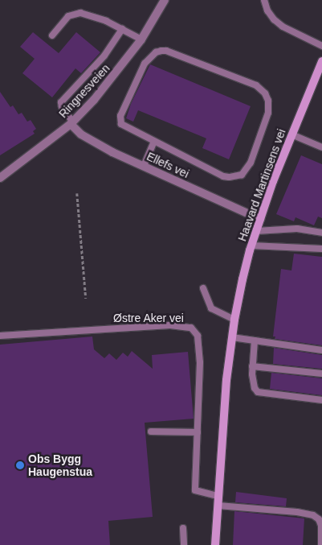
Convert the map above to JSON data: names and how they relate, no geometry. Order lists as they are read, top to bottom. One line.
{"streets":{"street":["Ringnesveien","Ellefs vei","Haavard Martinsens vei"],"lane":["Østre Aker vei"]},"crossings":[["Ringnesveien","Ellefs vei"],["Ellefs vei","Haavard Martinsens vei"],["Haavard Martinsens vei","Østre Aker vei"]],"places":["Obs Bygg Haugenstua"]}
